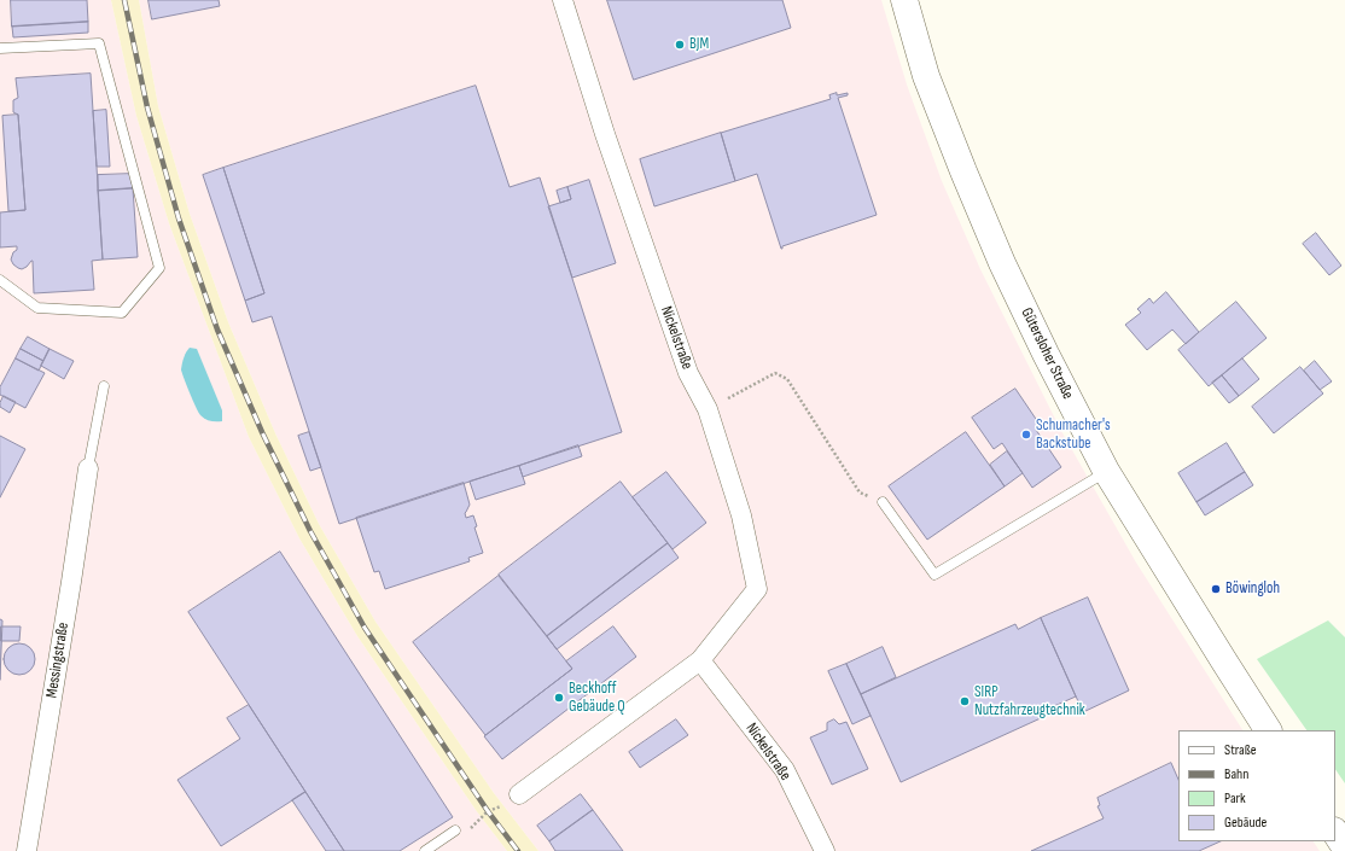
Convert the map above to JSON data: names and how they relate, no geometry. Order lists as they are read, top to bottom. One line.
{"streets":{"main road":["Gütersloher Straße"],"street":["Nickelstraße","Messingstraße"]},"places":["BJM","Schumacher's Backstube","Böwingloh","Beckhoff Gebäude Q","SIRP Nutzfahrzeugtechnik"],"legend":["Straße","Bahn","Park","Gebäude"]}
